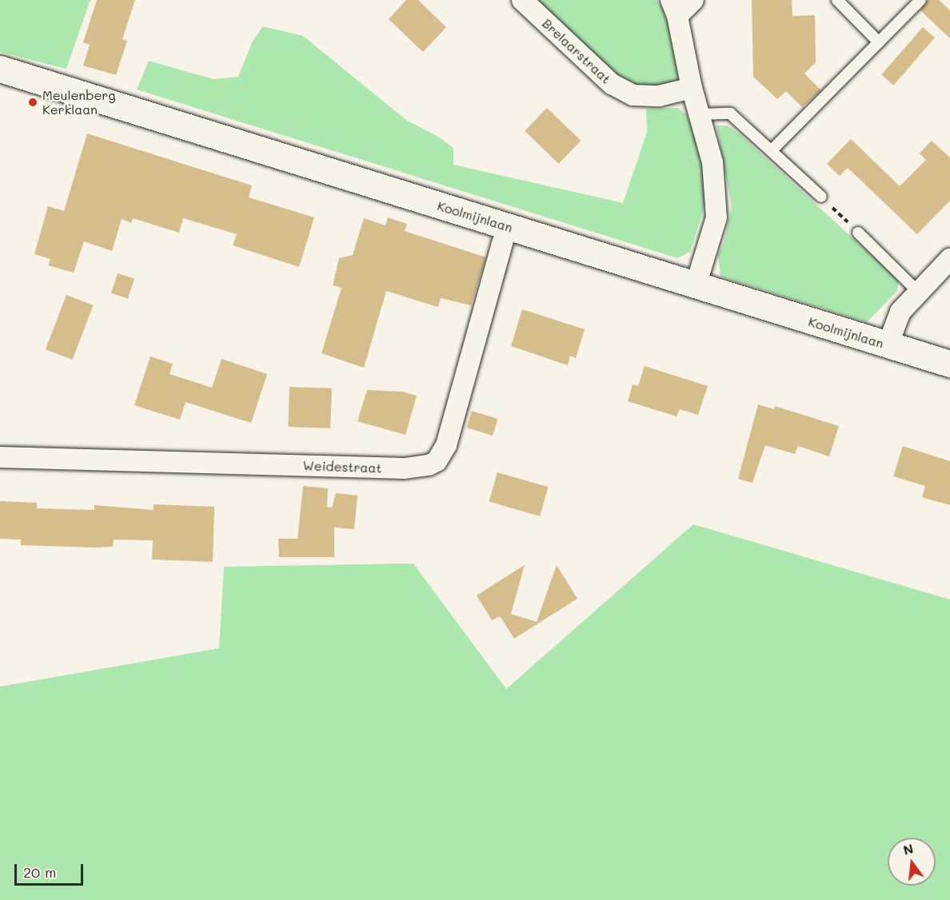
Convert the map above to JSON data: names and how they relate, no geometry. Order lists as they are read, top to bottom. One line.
{"streets":{"street":["Brelaarstraat","Koolmijnlaan","Weidestraat"]},"crossings":[["Koolmijnlaan","Weidestraat"]],"places":["Meulenberg Kerklaan"],"scale_bar":"20 m","north":"top"}
